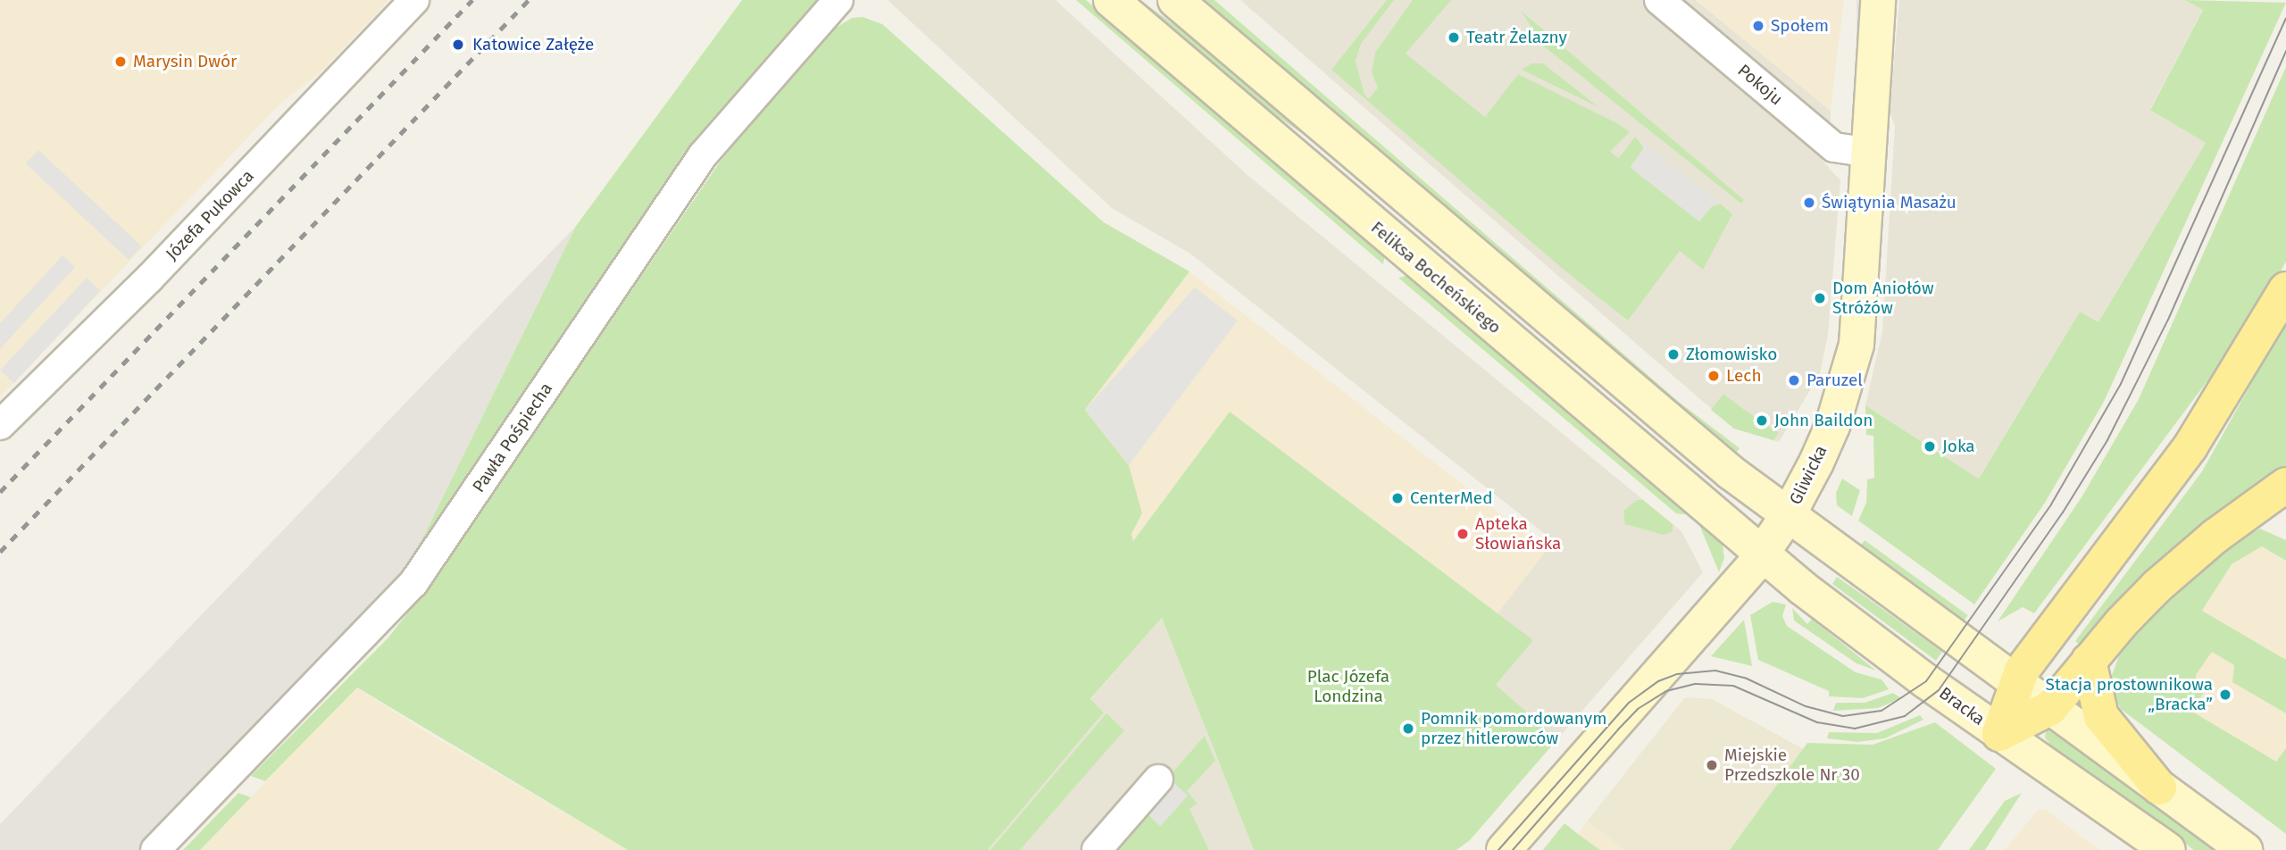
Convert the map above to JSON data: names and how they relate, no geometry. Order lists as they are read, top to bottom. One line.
{"streets":{"main road":["Feliksa Bocheńskiego","Gliwicka","Bracka"],"street":["Pokoju","Józefa Pukowca","Pawła Pośpiecha"]},"crossings":[["Pokoju","Gliwicka"],["Feliksa Bocheńskiego","Gliwicka"],["Feliksa Bocheńskiego","Bracka"],["Gliwicka","Bracka"]],"parks":["Plac Józefa Londzina"],"places":["Społem","Teatr Żelazny","Katowice Załęże","Marysin Dwór","Świątynia Masażu","Dom Aniołów Stróżów","Złomowisko","Lech","Paruzel","John Baildon","Joka","CenterMed","Apteka Słowiańska","Stacja prostownikowa „Bracka”","Pomnik pomordowanym przez hitlerowców","Miejskie Przedszkole Nr 30"]}
